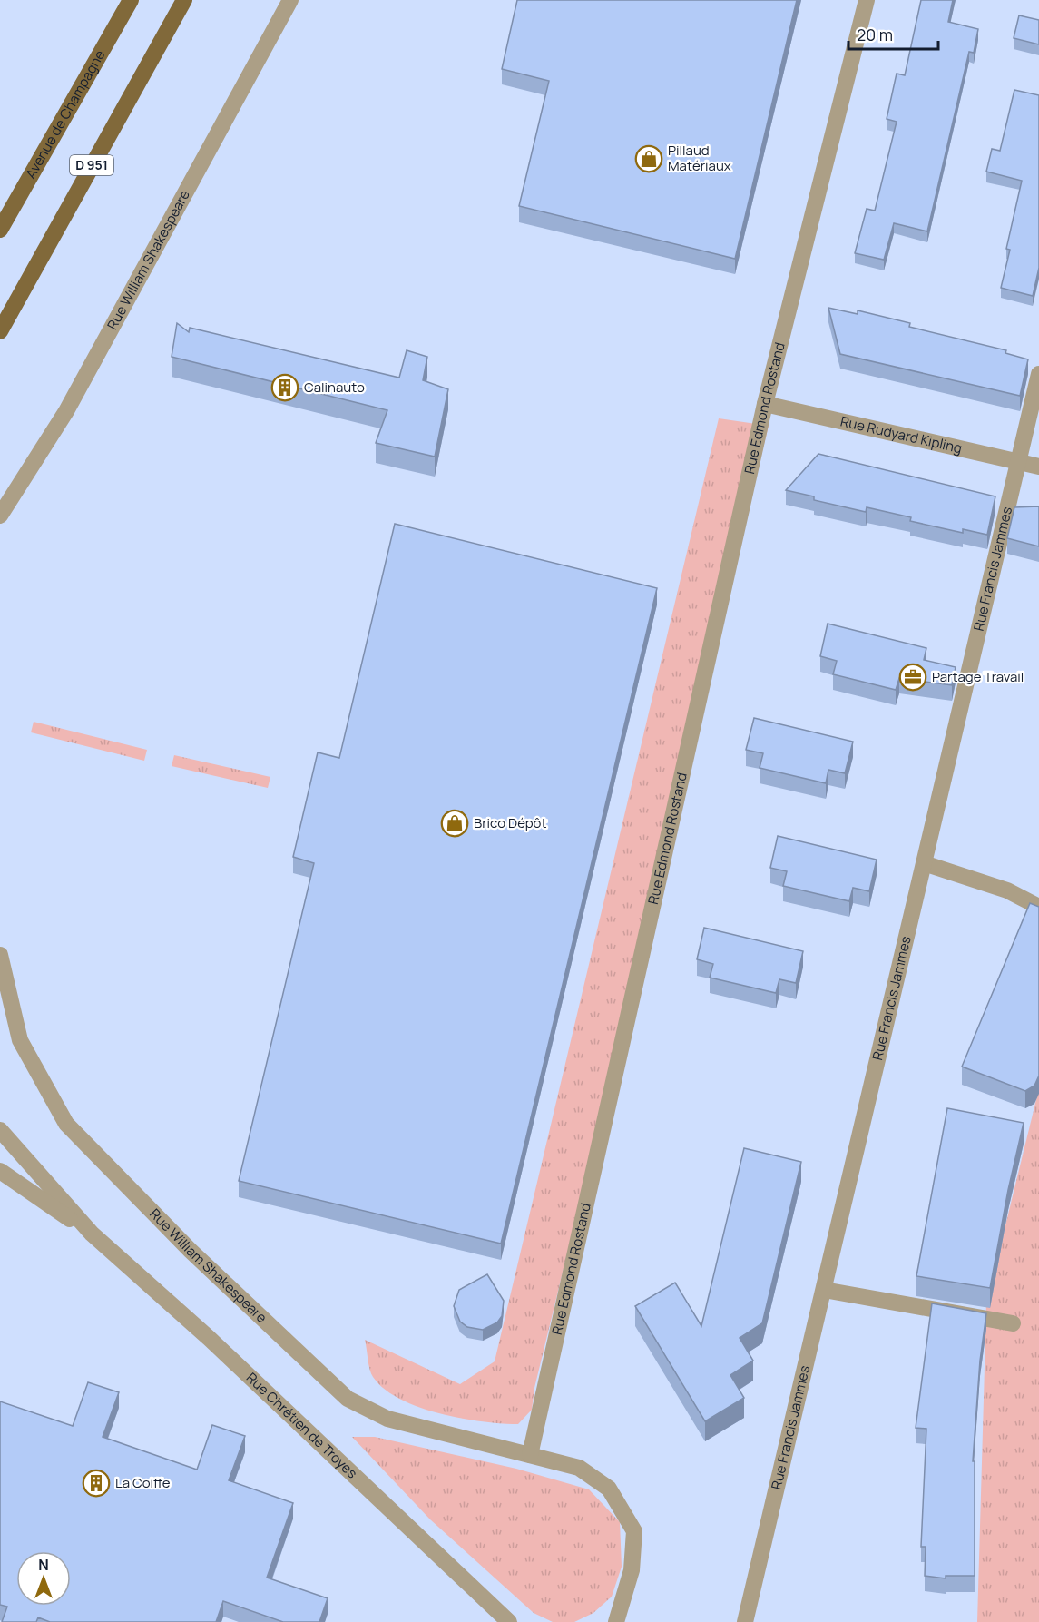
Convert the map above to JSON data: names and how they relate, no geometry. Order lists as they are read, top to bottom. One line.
{"streets":{"main road":["Avenue de Champagne","D 951"],"street":["Rue William Shakespeare","Rue Edmond Rostand","Rue Rudyard Kipling","Rue Francis Jammes","Rue Chrétien de Troyes"]},"crossings":[["Rue William Shakespeare","Rue Edmond Rostand"],["Rue Edmond Rostand","Rue Rudyard Kipling"],["Rue Rudyard Kipling","Rue Francis Jammes"]],"places":{"shop":["Pillaud Matériaux","Brico Dépôt"],"building":["Calinauto","La Coiffe"],"office":["Partage Travail"]},"scale_bar":"20 m","north":"top"}
